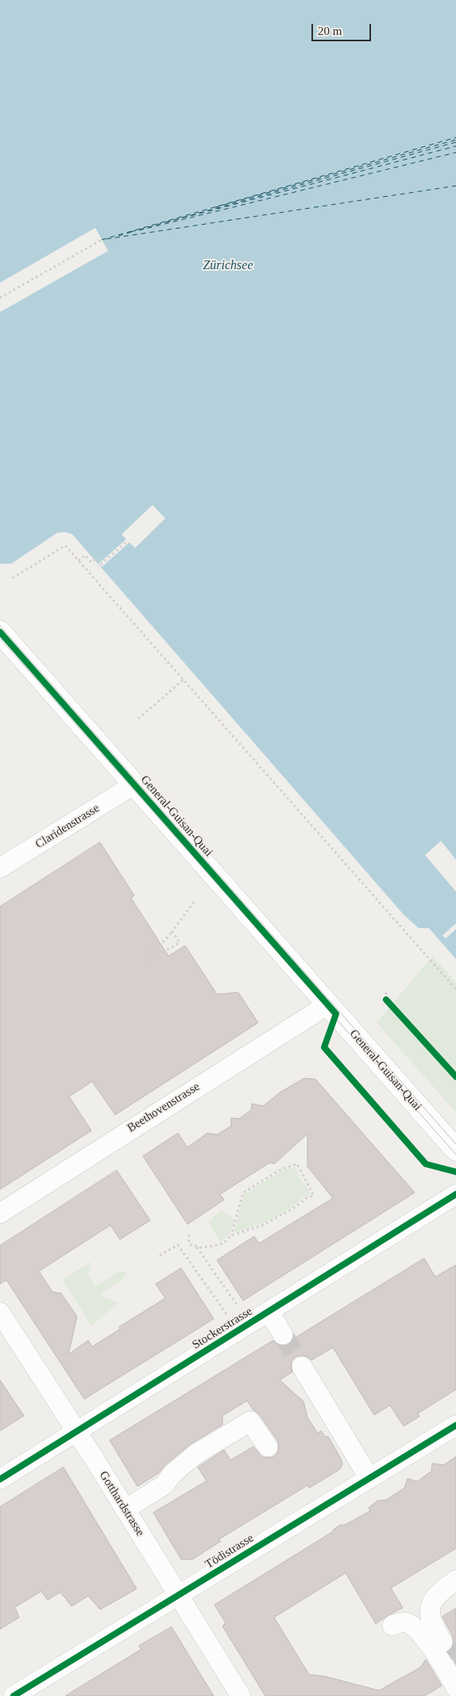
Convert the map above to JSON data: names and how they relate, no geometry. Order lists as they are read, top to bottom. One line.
{"streets":{"main road":["General-Guisan-Quai"],"street":["Claridenstrasse","Beethovenstrasse","Stockerstrasse","Gotthardstrasse","Tödistrasse"]},"crossings":[["General-Guisan-Quai","Claridenstrasse"],["General-Guisan-Quai","Beethovenstrasse"],["Stockerstrasse","Gotthardstrasse"],["Gotthardstrasse","Tödistrasse"]],"water":["Zürichsee"],"scale_bar":"20 m"}
